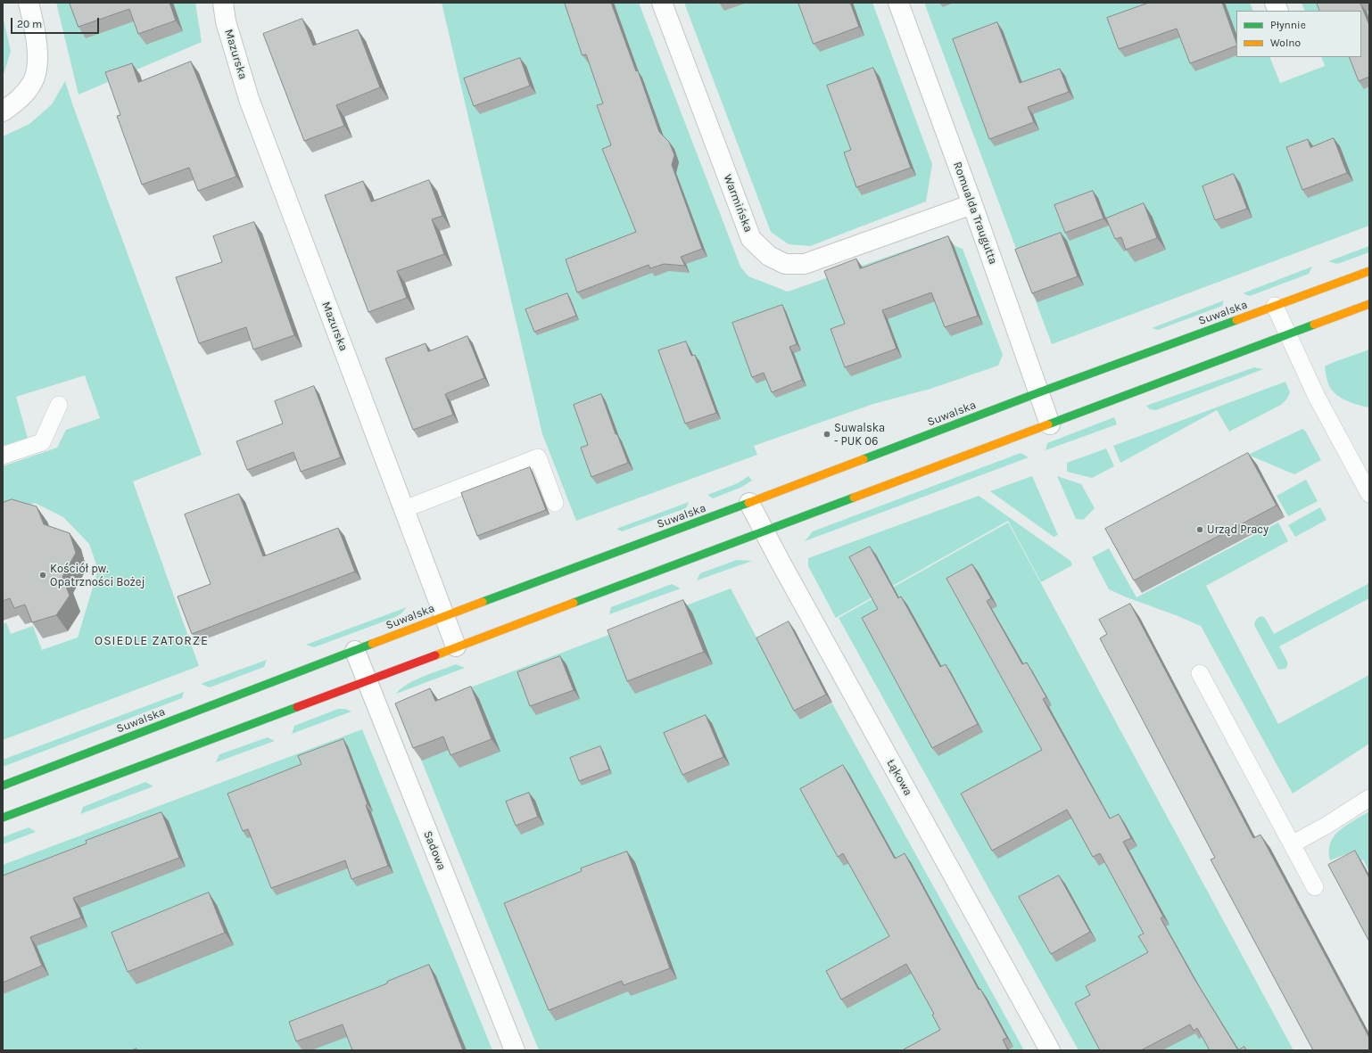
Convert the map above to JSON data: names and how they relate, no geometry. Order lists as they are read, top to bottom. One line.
{"streets":{"street":["Mazurska","Warmińska","Romualda Traugutta","Suwalska","Łąkowa","Sadowa"]},"crossings":[["Mazurska","Suwalska"],["Warmińska","Romualda Traugutta"],["Romualda Traugutta","Suwalska"],["Suwalska","Łąkowa"],["Suwalska","Sadowa"]],"districts":["OSIEDLE ZATORZE"],"places":["Suwalska - PUK 06","Urząd Pracy","Kościół pw. Opatrzności Bożej"],"legend":["Płynnie","Wolno"],"scale_bar":"20 m"}
